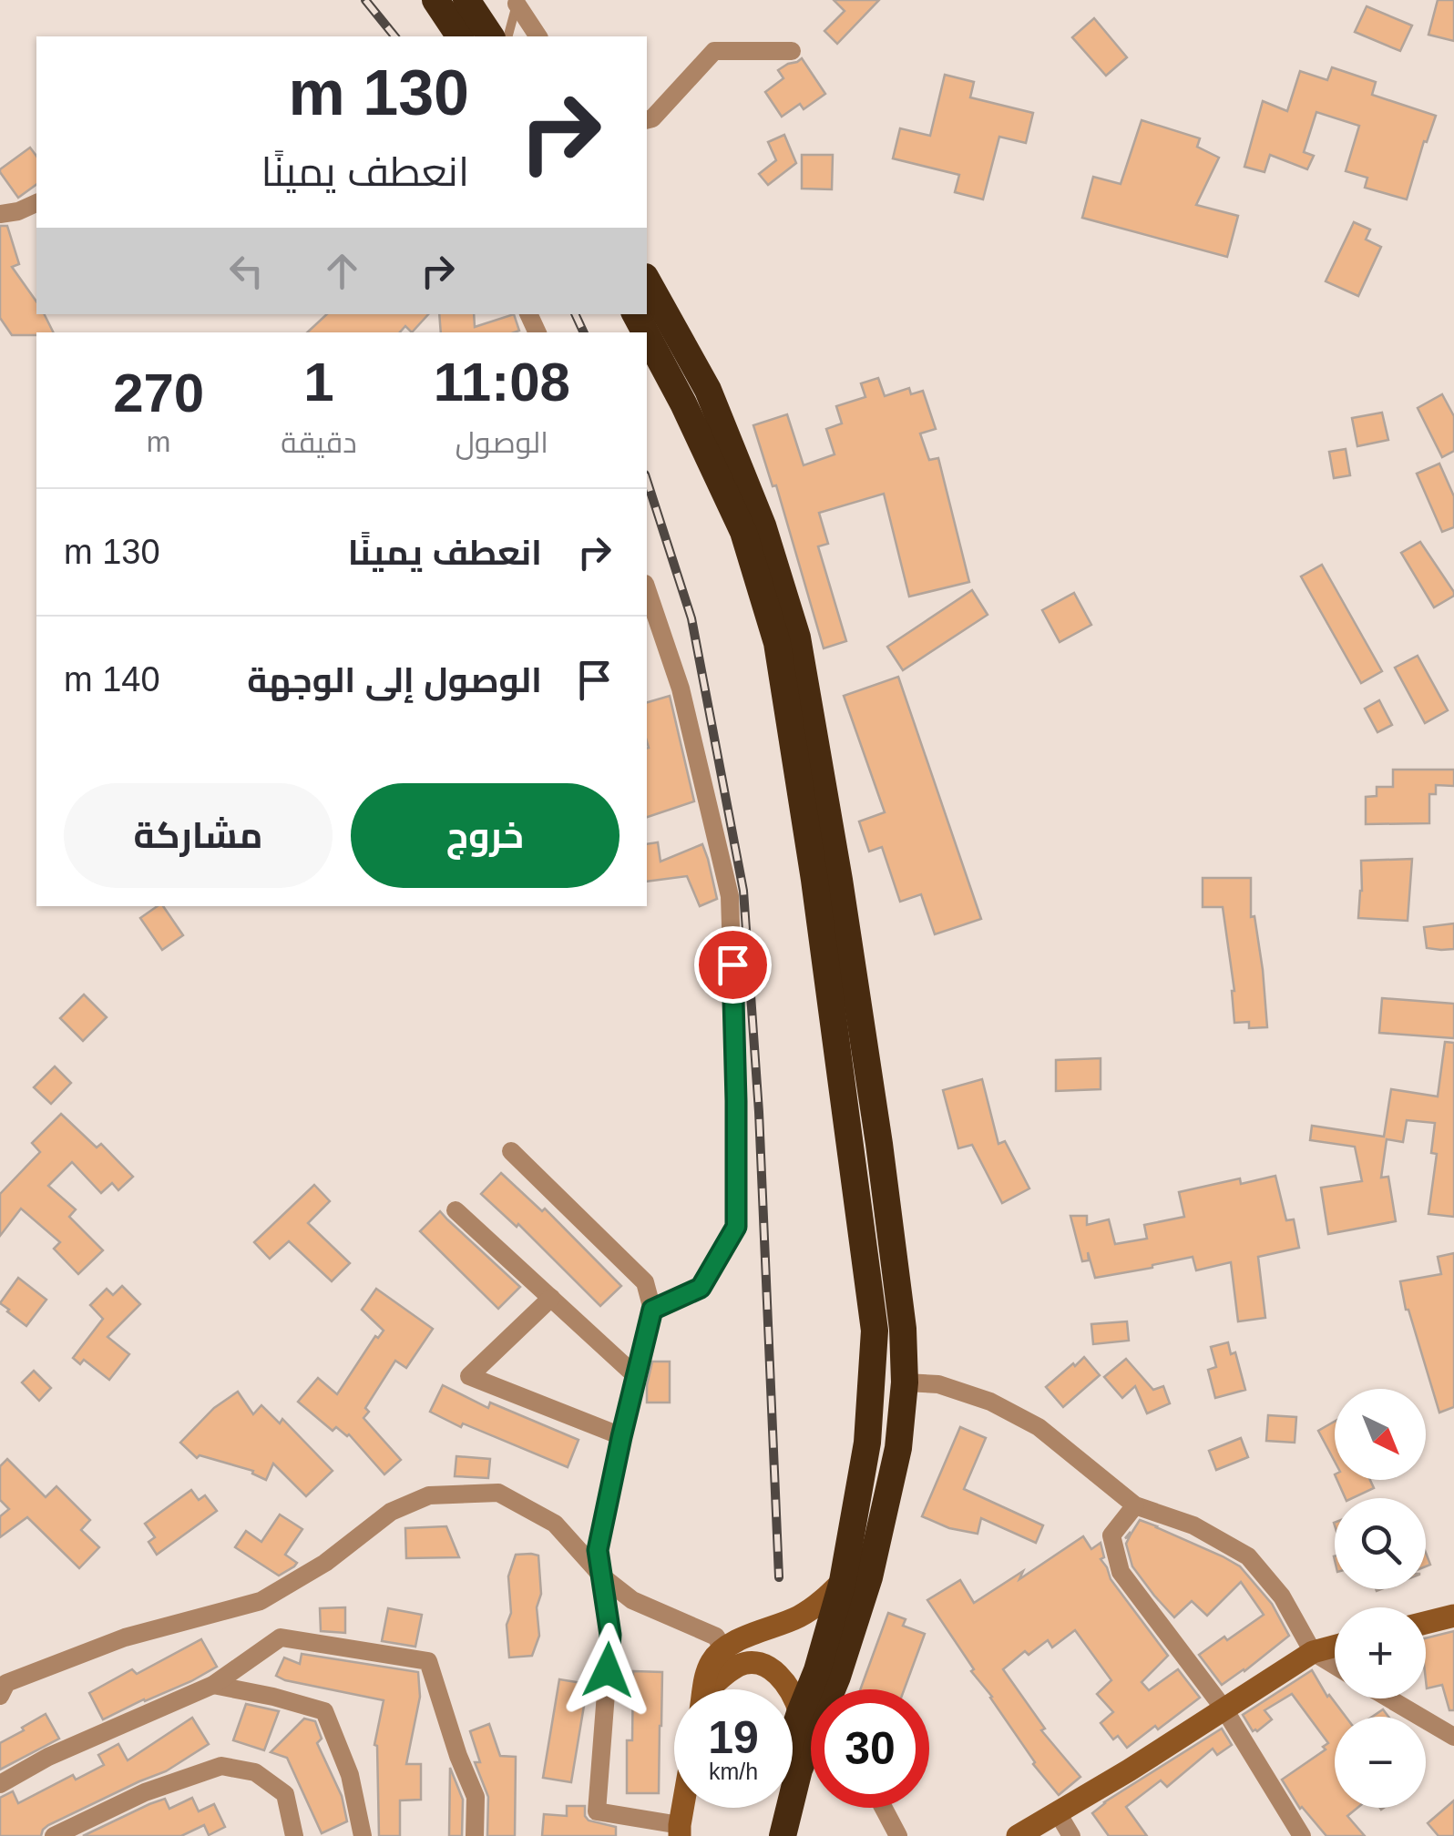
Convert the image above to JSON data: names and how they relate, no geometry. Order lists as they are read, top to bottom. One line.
{"north":"bottom right","page":{"turn":["130 m","انعطف يمينًا"],"eta":["11:08","الوصول","1","دقيقة","270","m"],"list":[{"name":"انعطف يمينًا","value":"130 m"},{"name":"الوصول إلى الوجهة","value":"140 m"}],"buttons":["خروج","مشاركة"],"map_buttons":["+","−"],"speed":"19 km/h","limit":"30"}}
